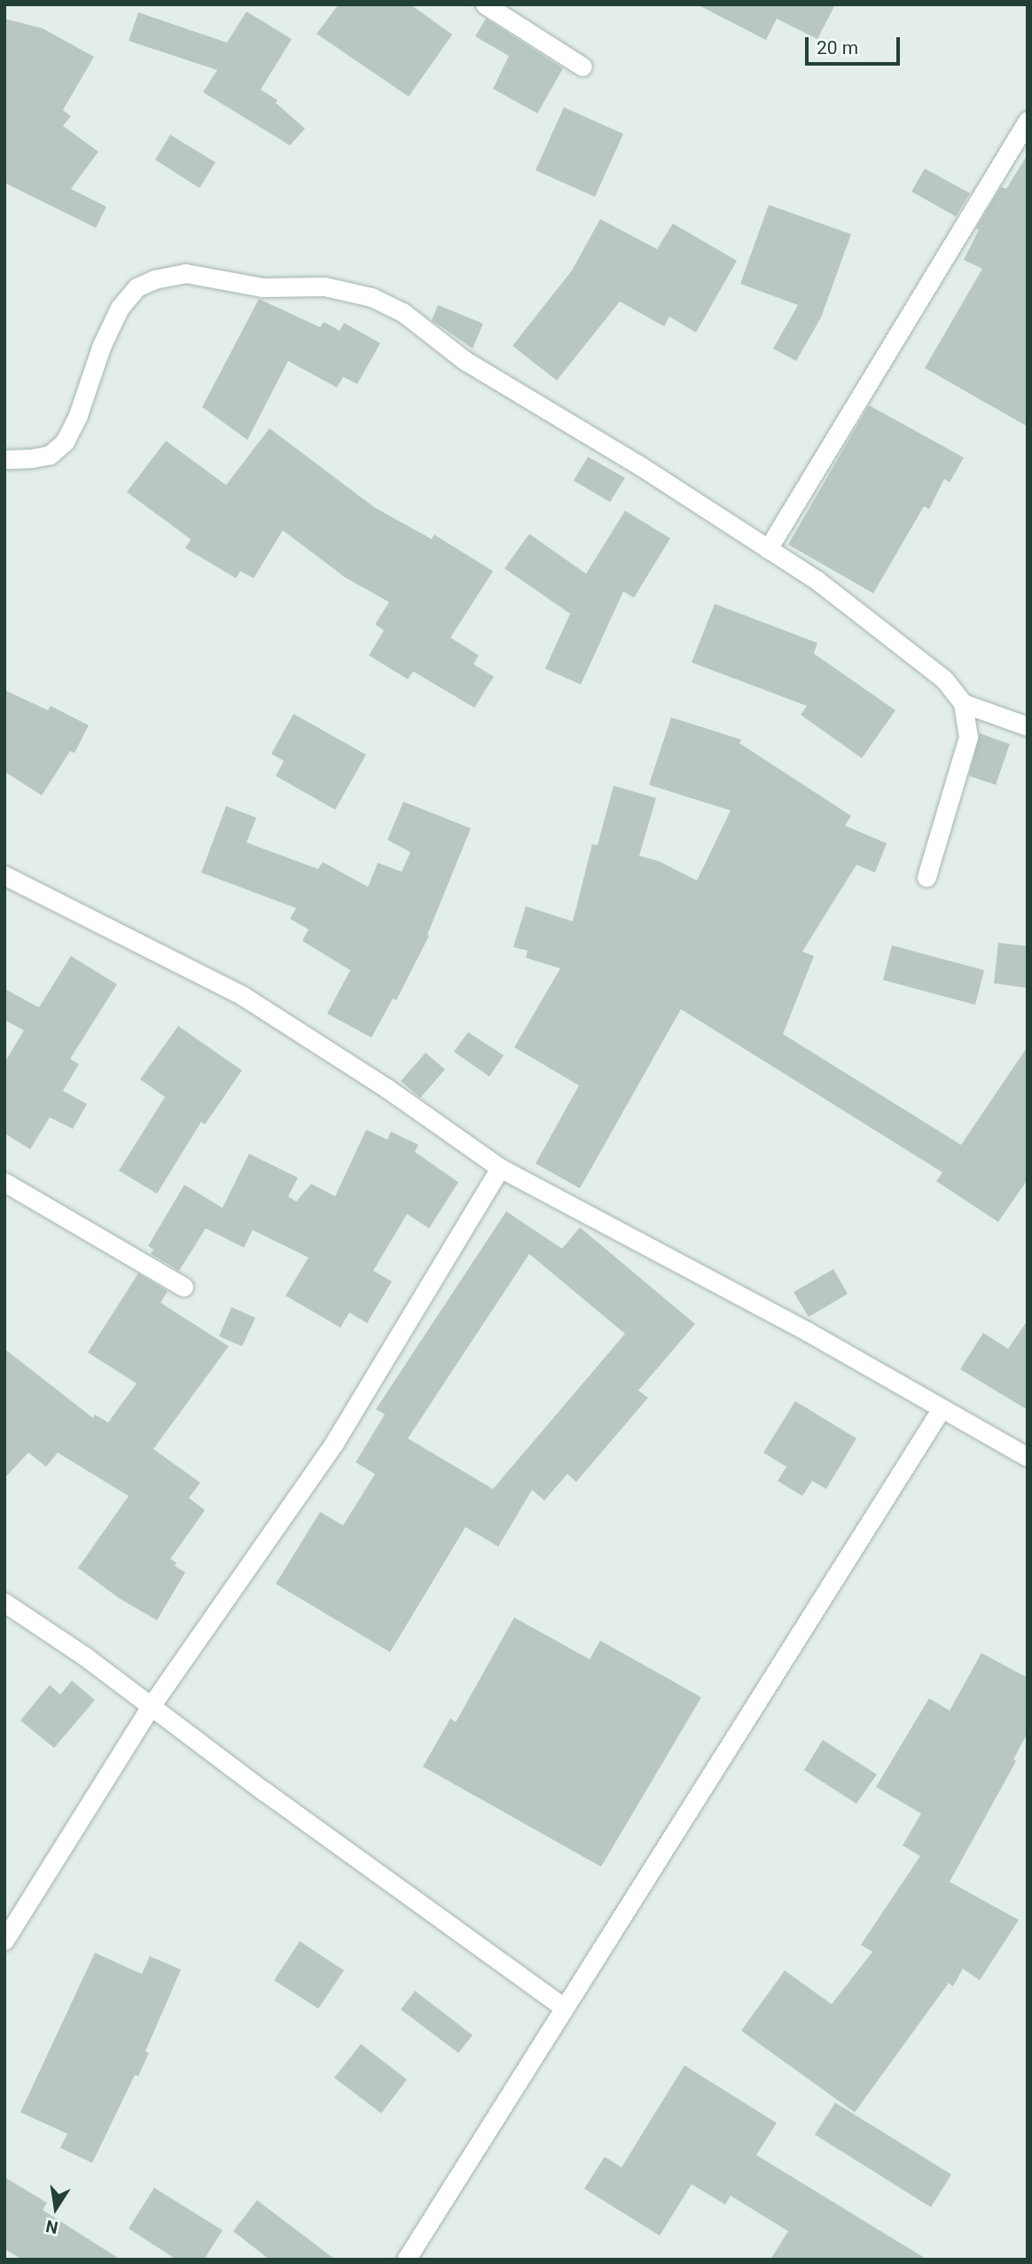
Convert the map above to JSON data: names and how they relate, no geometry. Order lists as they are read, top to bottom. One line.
{"scale_bar":"20 m","north":"bottom"}
